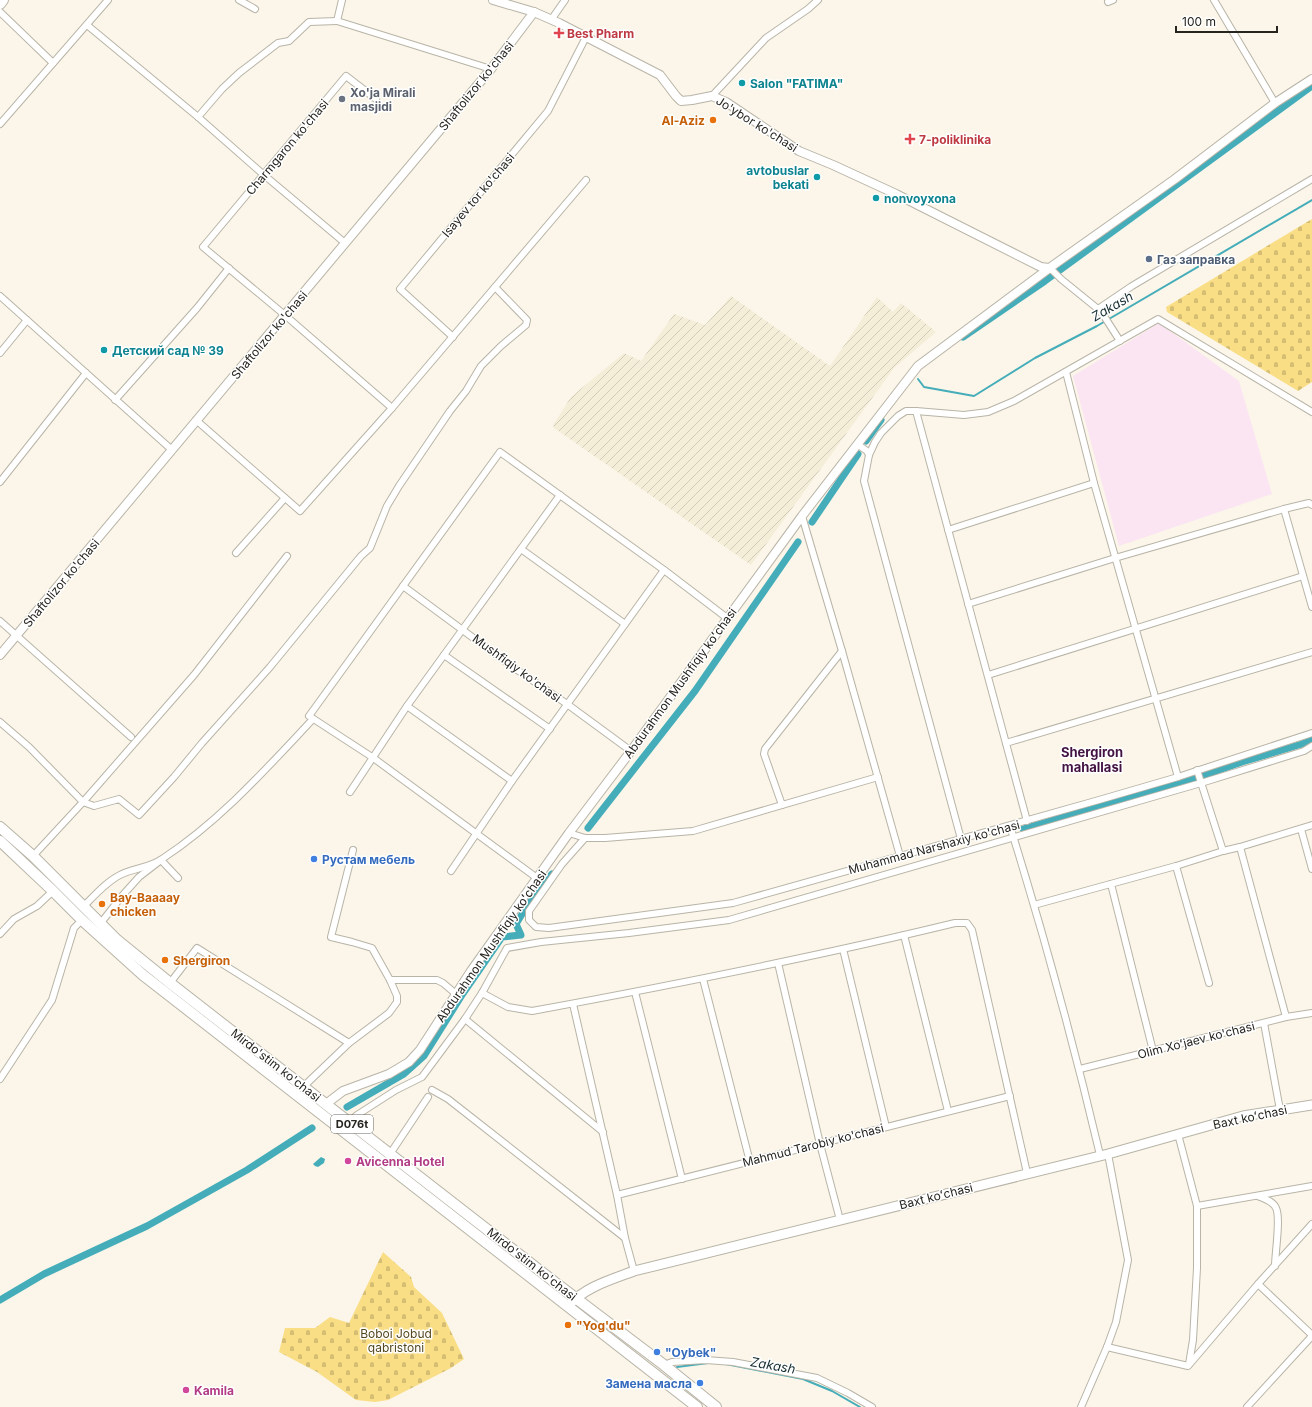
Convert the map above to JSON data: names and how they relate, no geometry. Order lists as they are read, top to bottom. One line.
{"streets":{"main road":["Mirdo'stim ko'chasi","Baxt koʻchasi","D076t"],"street":["Shaftolizor ko'chasi","Jo'ybor ko'chasi","Charmgaron ko'chasi","Isayev tor ko'chasi","Mushfiqiy ko'chasi","Abdurahmon Mushfiqiy koʻchasi","Muhammad Narshaxiy ko'chasi","Olim Xoʻjaev ko'chasi","Mahmud Tarobiy ko'chasi"]},"crossings":[["Shaftolizor ko'chasi","Jo'ybor ko'chasi"],["Jo'ybor ko'chasi","Isayev tor ko'chasi"],["Jo'ybor ko'chasi","Abdurahmon Mushfiqiy koʻchasi"],["Mushfiqiy ko'chasi","Abdurahmon Mushfiqiy koʻchasi"],["Abdurahmon Mushfiqiy koʻchasi","Mirdo'stim ko'chasi"],["Mirdo'stim ko'chasi","Baxt koʻchasi"]],"districts":["Shergiron mahallasi"],"water":["Zakash"],"parks":["Boboi Jobud qabristoni"],"places":{"health":["Best Pharm","7-poliklinika"],"other":["Salon \"FATIMA\"","Xo'ja Mirali masjidi","Al-Aziz","avtobuslar bekati","nonvoyxona","Газ заправка","Детский сад № 39","Рустам мебель","Bay-Baaaay chicken","Shergiron","Avicenna Hotel","\"Yog'du\"","\"Oybek\"","Замена масла","Kamila"]},"scale_bar":"100 m"}
